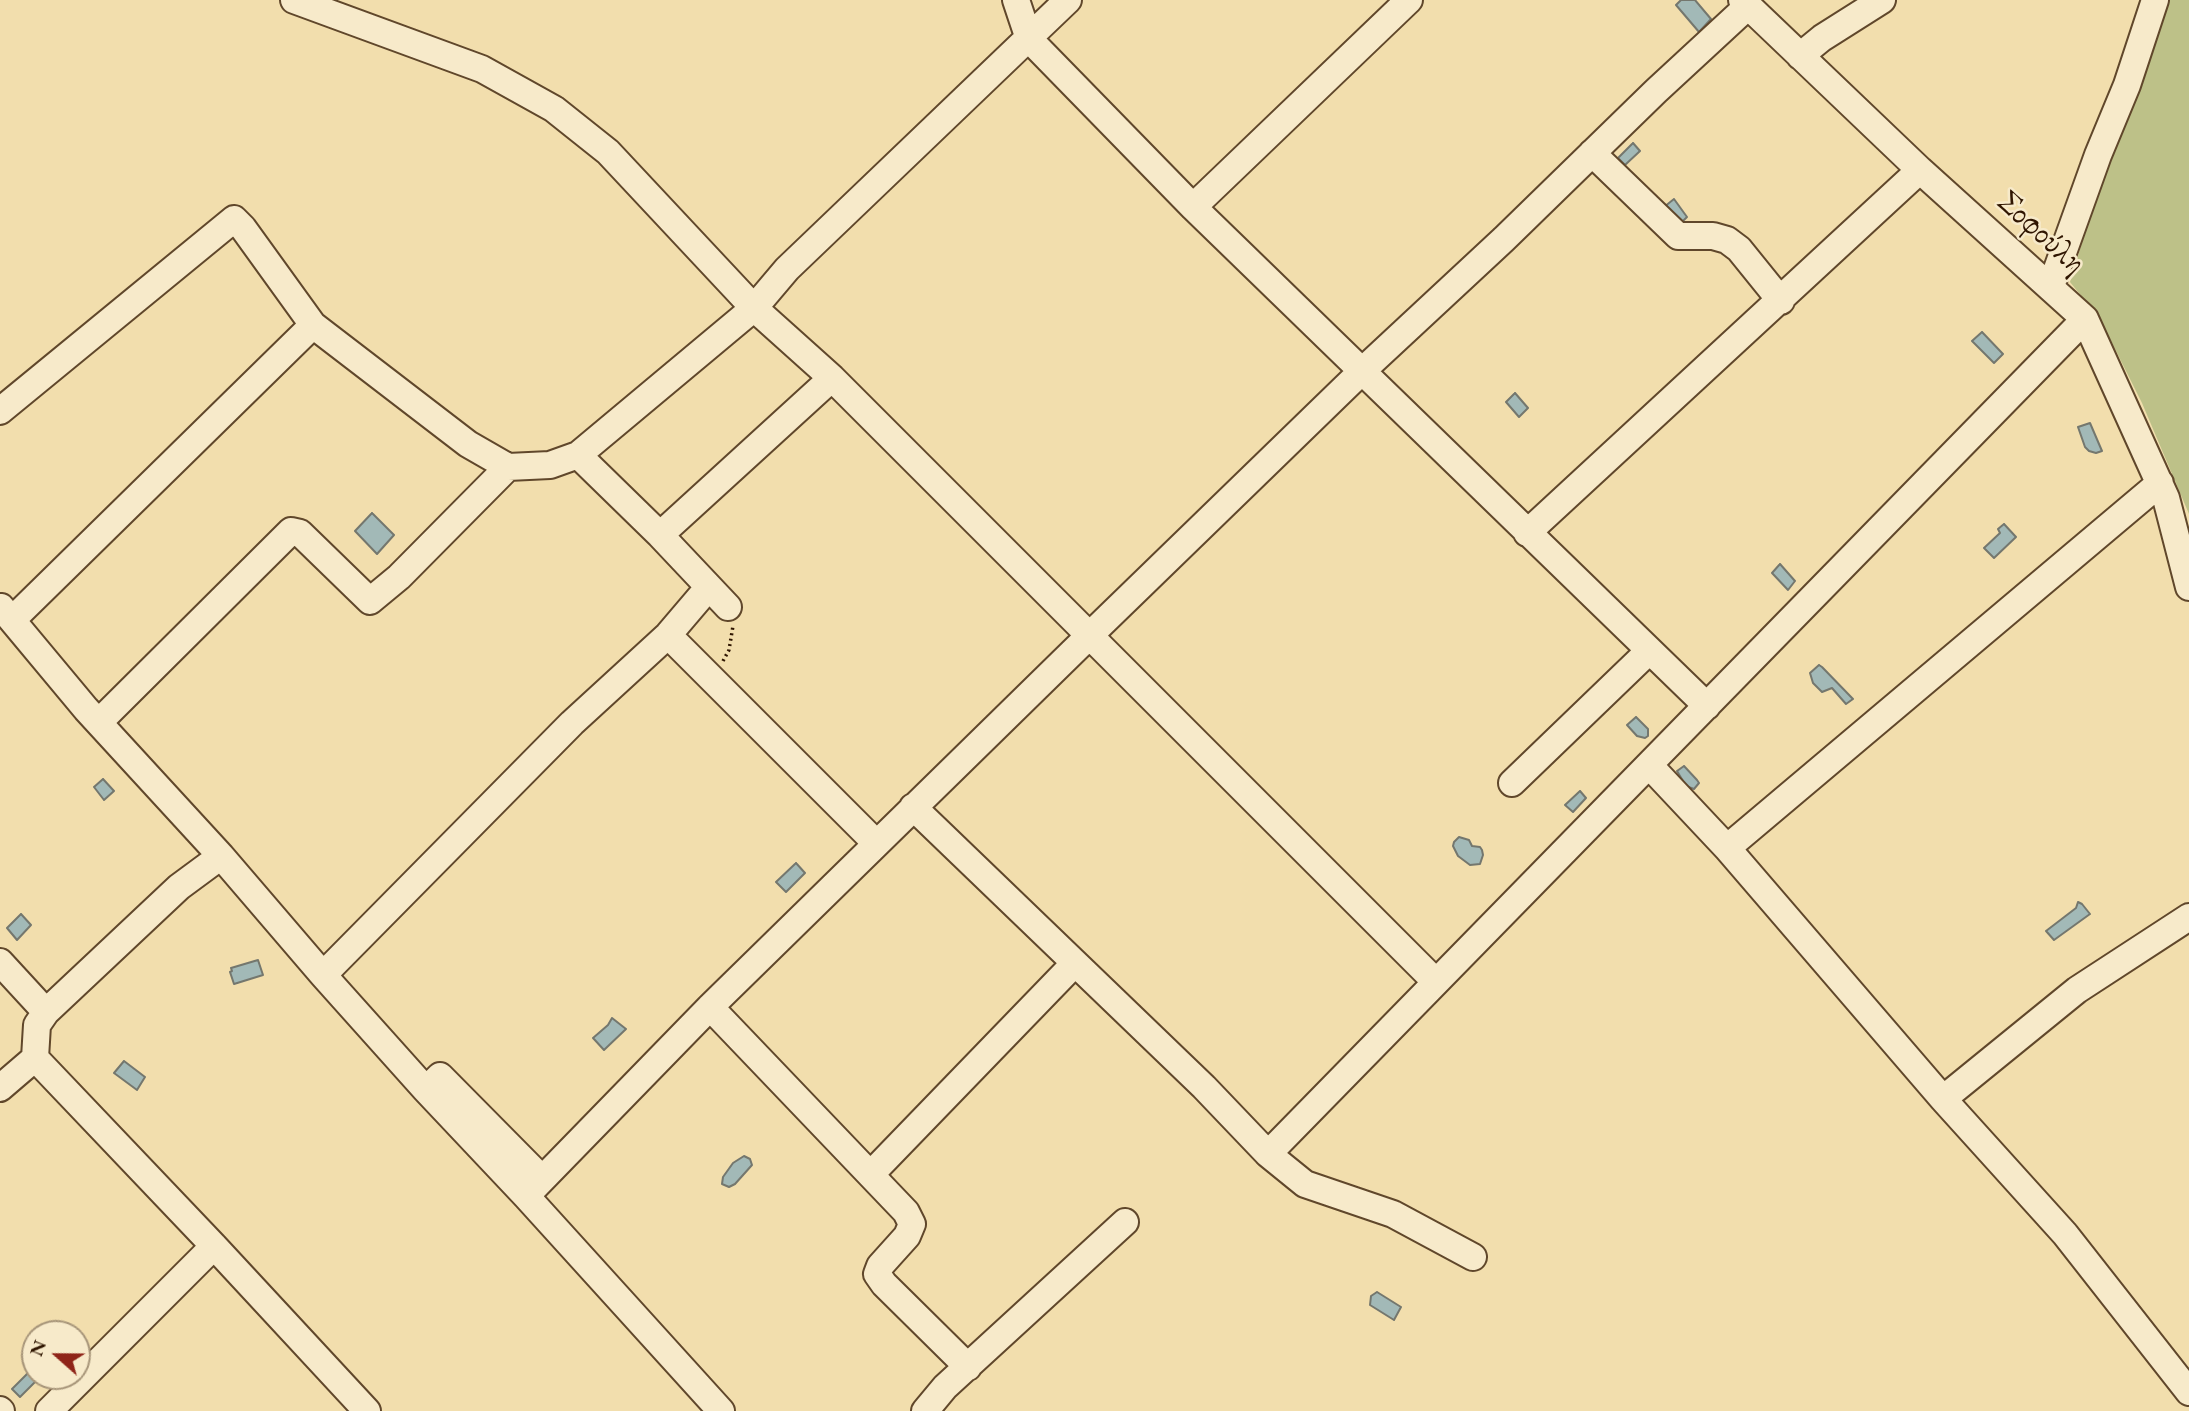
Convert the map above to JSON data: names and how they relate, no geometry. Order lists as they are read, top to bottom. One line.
{"streets":{"street":["Σοφούλη"]},"north":"left"}
